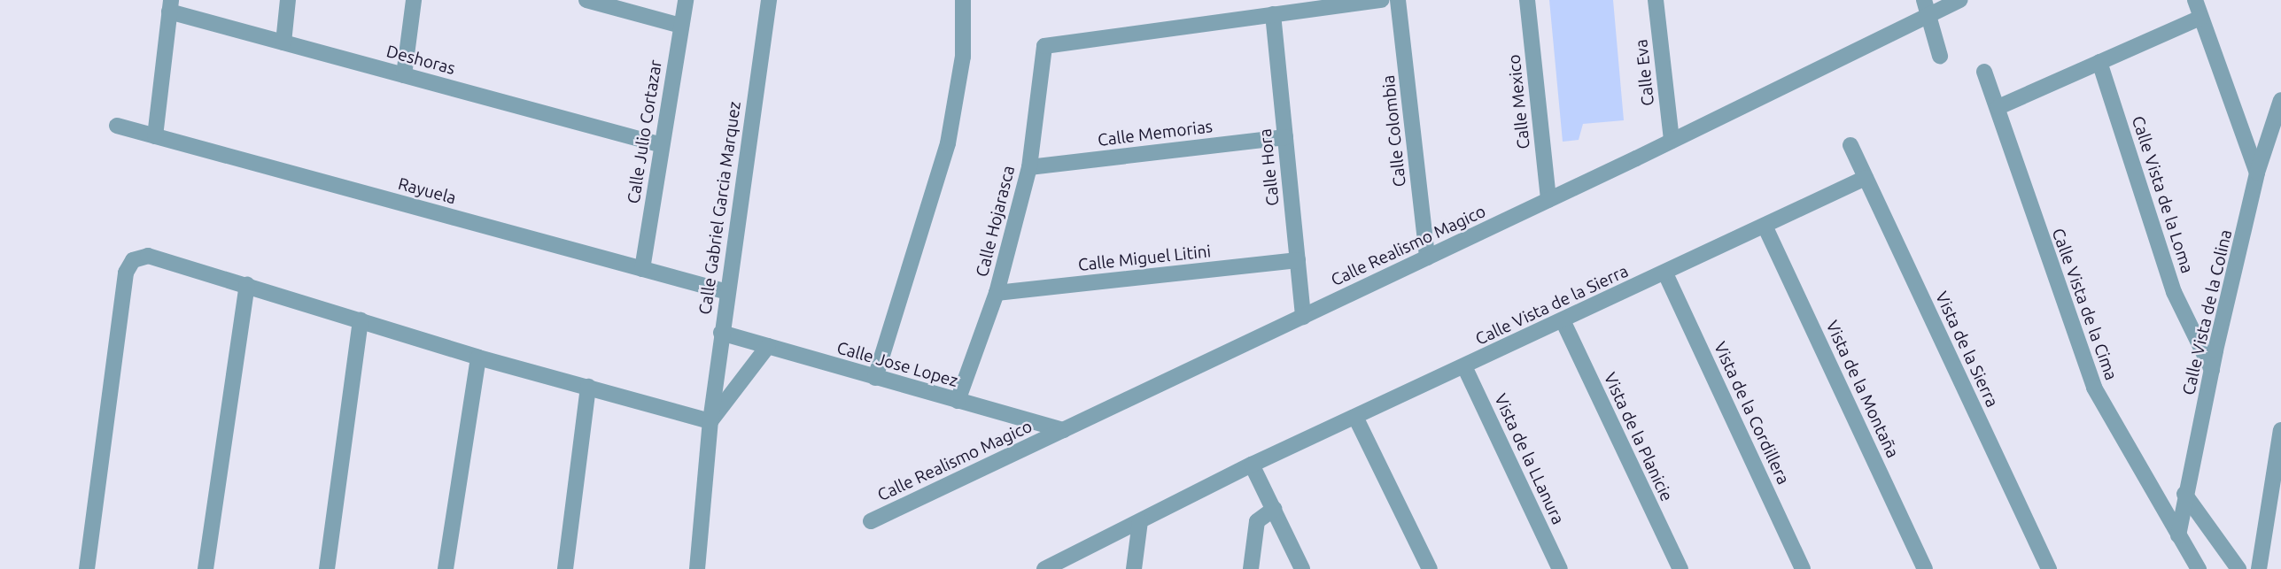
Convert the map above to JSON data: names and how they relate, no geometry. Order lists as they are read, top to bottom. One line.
{"streets":{"street":["Deshoras","Calle Eva","Calle Mexico","Calle Colombia","Calle Julio Cortazar","Calle Memorias","Calle Hora","Rayuela","Calle Vista de la Loma","Calle Gabriel Garcia Marquez","Calle Hojarasca","Calle Realismo Magico","Calle Miguel Litini","Calle Vista de la Cima","Calle Vista de la Sierra","Calle Vista de la Colina","Vista de la Sierra","Calle Jose Lopez","Vista de la Montaña","Vista de la Cordillera","Vista de la Planicie","Vista de la LLanura"]},"crossings":[["Deshoras","Calle Julio Cortazar"],["Calle Eva","Calle Realismo Magico"],["Calle Mexico","Calle Realismo Magico"],["Calle Colombia","Calle Realismo Magico"],["Calle Julio Cortazar","Rayuela"],["Calle Memorias","Calle Hora"],["Calle Memorias","Calle Hojarasca"],["Calle Hora","Calle Hojarasca"],["Calle Hora","Calle Realismo Magico"],["Calle Hora","Calle Miguel Litini"],["Rayuela","Calle Gabriel Garcia Marquez"],["Calle Vista de la Loma","Calle Vista de la Colina"],["Calle Gabriel Garcia Marquez","Calle Jose Lopez"],["Calle Hojarasca","Calle Miguel Litini"],["Calle Hojarasca","Calle Jose Lopez"],["Calle Realismo Magico","Calle Jose Lopez"],["Calle Vista de la Cima","Calle Vista de la Colina"],["Calle Vista de la Sierra","Vista de la Sierra"],["Calle Vista de la Sierra","Vista de la Montaña"],["Calle Vista de la Sierra","Vista de la Cordillera"],["Calle Vista de la Sierra","Vista de la Planicie"],["Calle Vista de la Sierra","Vista de la LLanura"]]}
